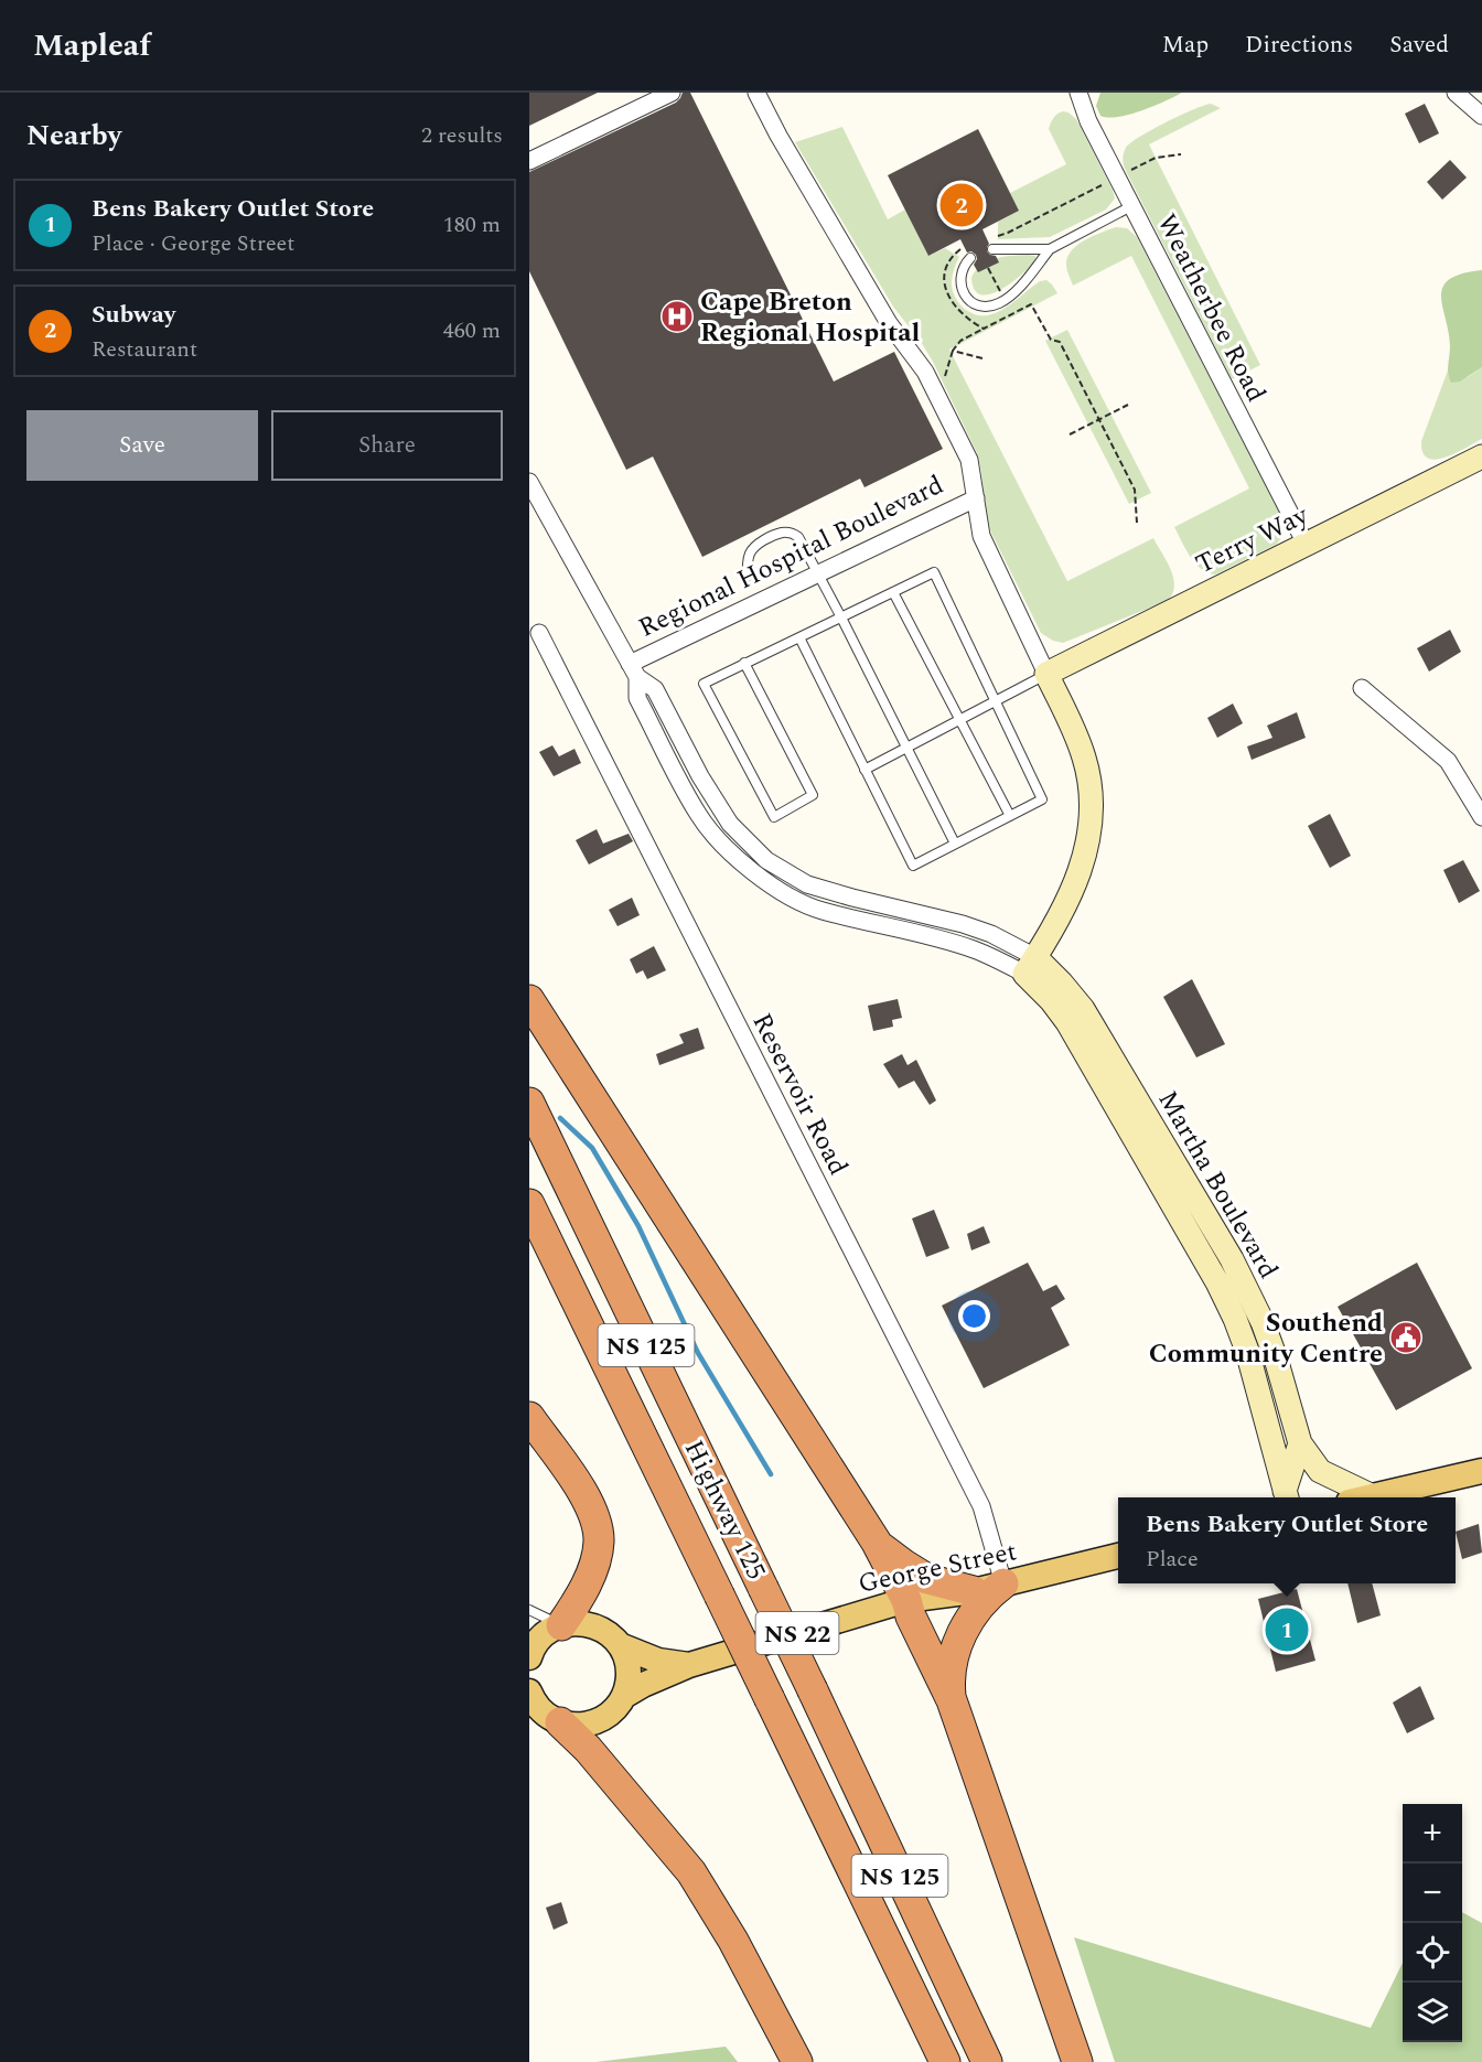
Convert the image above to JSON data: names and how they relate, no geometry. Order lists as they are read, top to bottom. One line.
{"streets":{"highway":["NS 125","Highway 125"],"main road":["George Street","NS 22"],"street":["Weatherbee Road","Terry Way","Regional Hospital Boulevard","Reservoir Road","Martha Boulevard"]},"crossings":[["Weatherbee Road","Terry Way"],["Terry Way","Regional Hospital Boulevard"],["Regional Hospital Boulevard","Martha Boulevard"],["Reservoir Road","George Street"]],"places":{"hospital":["Cape Breton Regional Hospital"],"public building":["Southend Community Centre"]},"page":{"header":"Mapleaf","nav":["Map","Directions","Saved"],"heading":["Nearby","2 results"],"list":[{"mark":"1","name":"Bens Bakery Outlet Store","note":"Place · George Street","value":"180 m"},{"mark":"2","name":"Subway","note":"Restaurant","value":"460 m"}],"pins":["2","1"],"buttons":["Save","Share"],"popup":["Bens Bakery Outlet Store","Place"],"map_buttons":["+","−"]}}
